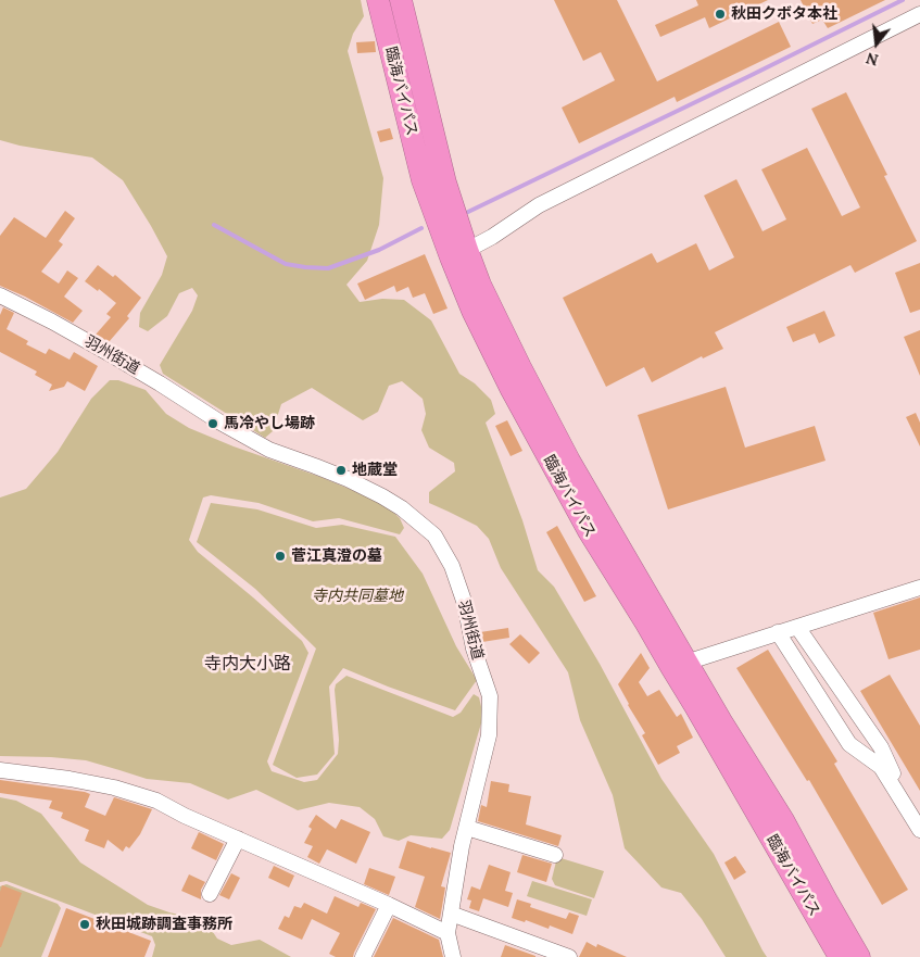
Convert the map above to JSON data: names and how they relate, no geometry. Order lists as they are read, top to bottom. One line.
{"streets":{"highway":["臨海バイパス"],"street":["羽州街道"]},"districts":["寺内大小路"],"parks":["寺内共同墓地"],"places":["秋田クボタ本社","馬冷やし場跡","地蔵堂","菅江真澄の墓","秋田城跡調査事務所"],"north":"bottom"}
